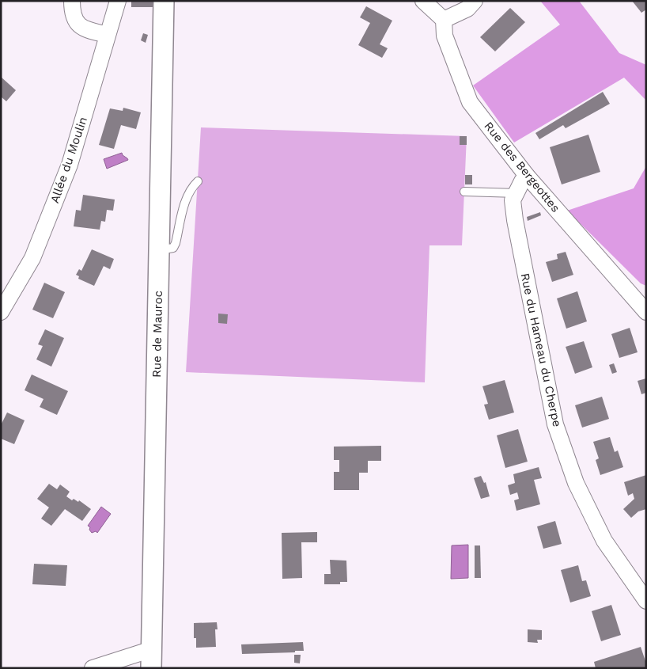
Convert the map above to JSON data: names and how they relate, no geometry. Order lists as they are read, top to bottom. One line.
{"streets":{"street":["Allée du Moulin","Rue des Bergeottes","Rue de Mauroc","Rue du Hameau du Cherpe"]},"crossings":[["Rue des Bergeottes","Rue du Hameau du Cherpe"]]}
